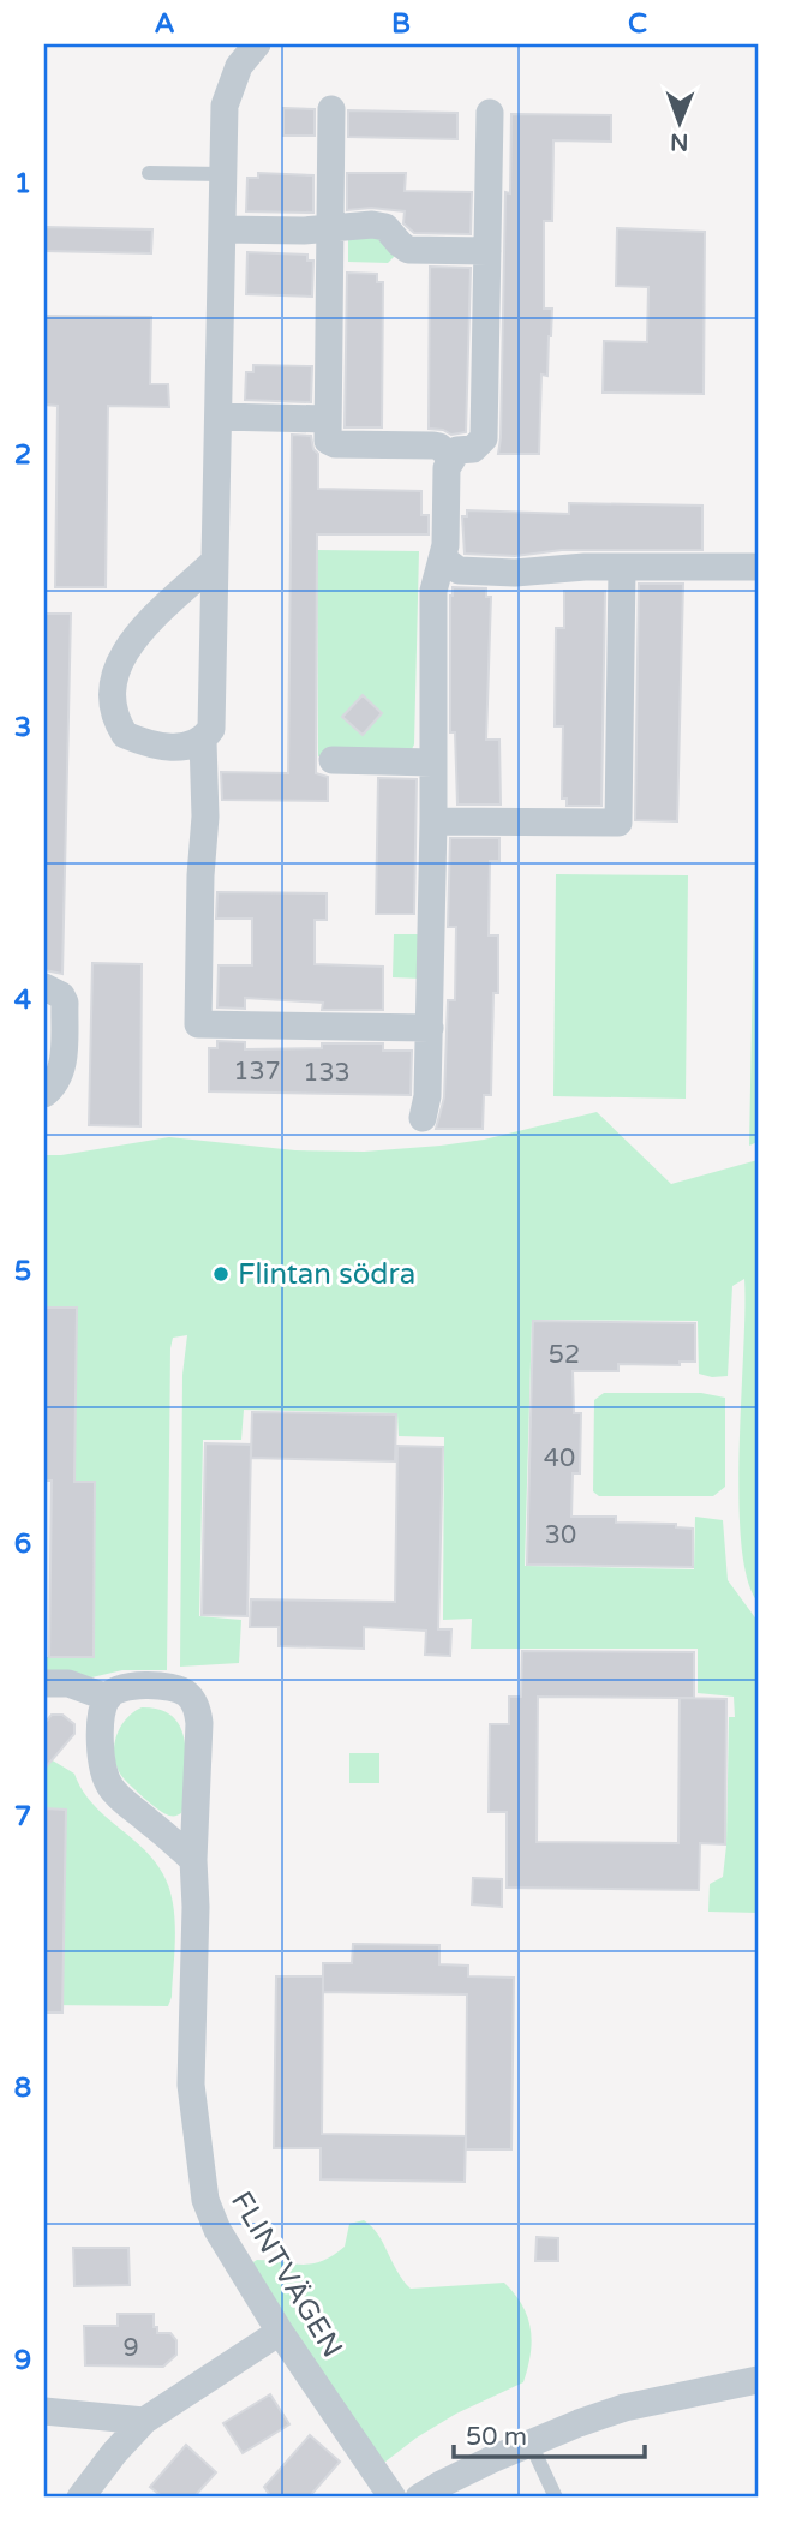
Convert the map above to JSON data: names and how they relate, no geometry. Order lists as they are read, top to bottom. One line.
{"streets":{"street":["FLINTVÄGEN"]},"places":["Flintan södra"],"house_numbers":["137","133","52","40","30","9"],"scale_bar":"50 m","north":"bottom","grid":{"columns":["A","B","C"],"rows":["1","2","3","4","5","6","7","8","9"]}}
